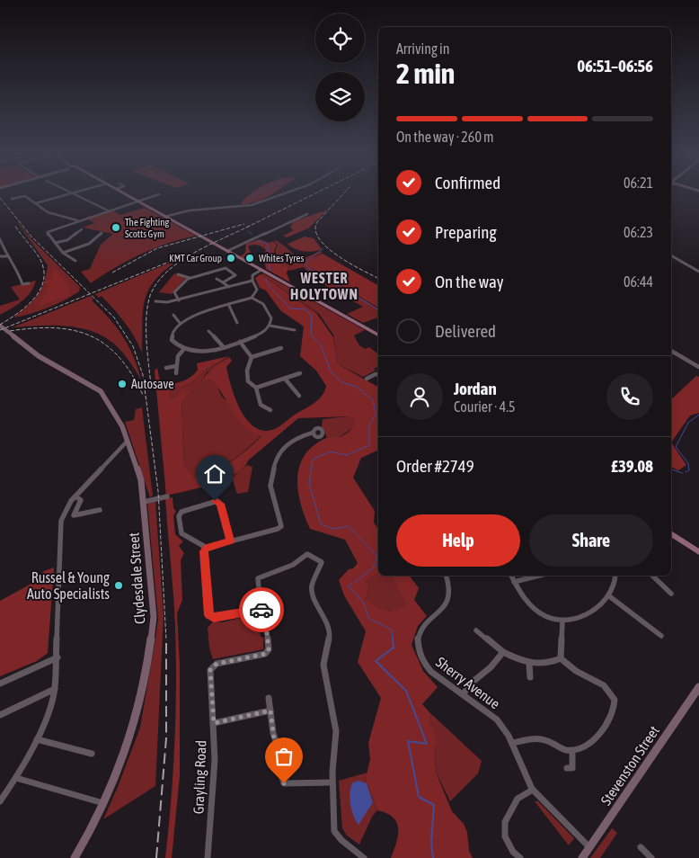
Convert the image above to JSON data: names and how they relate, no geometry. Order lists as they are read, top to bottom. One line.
{"streets":{"main road":["Clydesdale Street","Stevenston Street"],"street":["Sherry Avenue","Grayling Road"]},"crossings":[["Sherry Avenue","Stevenston Street"]],"districts":["WESTER HOLYTOWN"],"places":["The Fighting Scotts Gym","KMT Car Group","Whites Tyres","Autosave","Russel & Young Auto Specialists"],"page":{"heading":["2 min","Arriving in","06:51–06:56"],"panel":["Jordan","Courier · 4.5","Order #2749","£39.08"],"bar":"On the way · 260 m","list":[["Confirmed","06:21"],["Preparing","06:23"],["On the way","06:44"],"Delivered"],"buttons":["Help","Share"]}}
